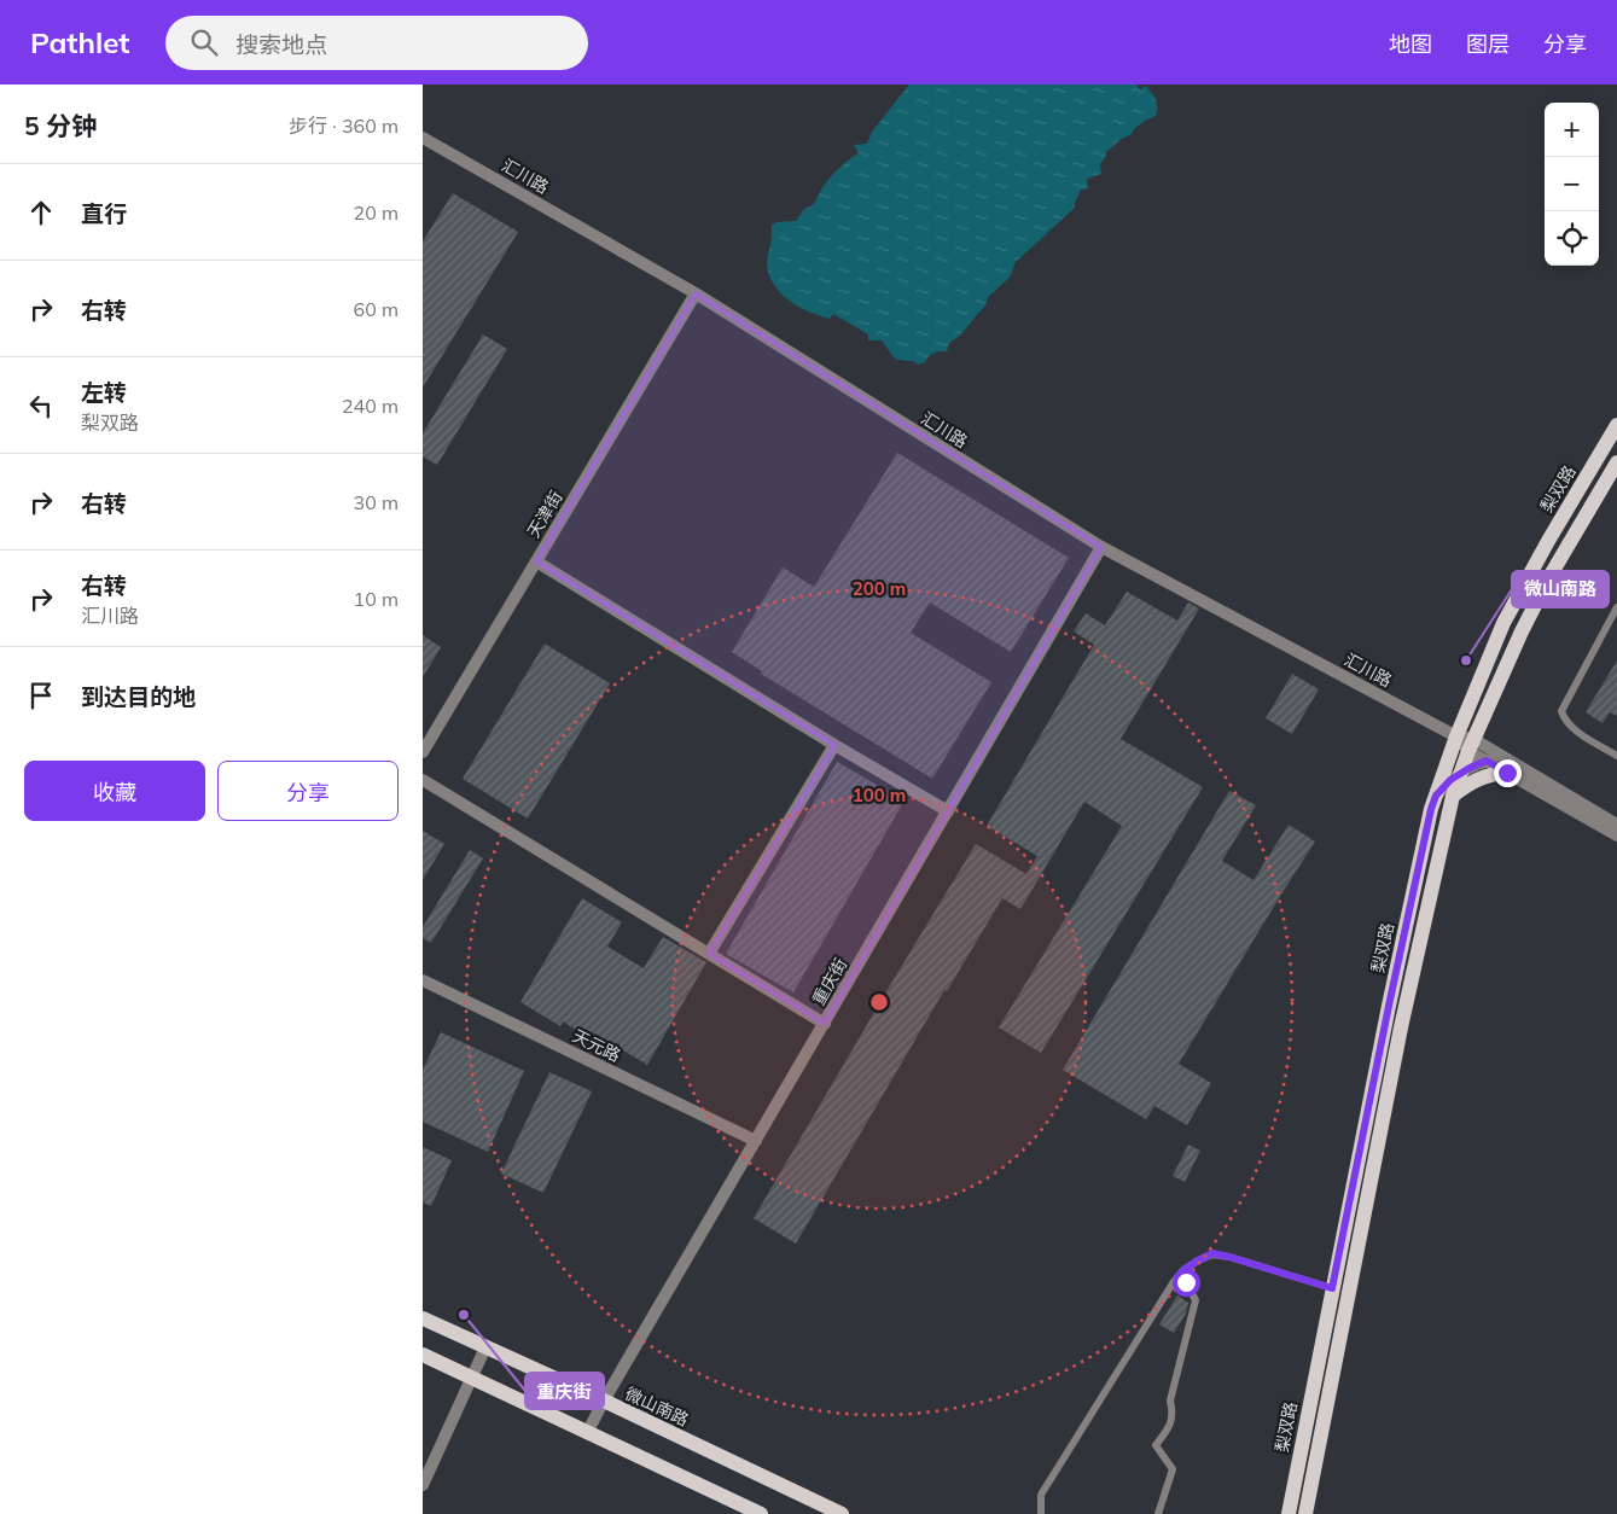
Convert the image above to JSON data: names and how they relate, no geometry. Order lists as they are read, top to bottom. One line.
{"streets":{"main road":["梨双路","微山南路"],"street":["汇川路","天津街","重庆街","天元路"]},"crossings":[["汇川路","梨双路"],["汇川路","天津街"],["汇川路","重庆街"],["重庆街","天元路"],["重庆街","微山南路"]],"places":["微山南路","重庆街"],"page":{"header":"Pathlet","search":"搜索地点","nav":["地图","图层","分享"],"heading":["5 分钟","步行 · 360 m"],"map_buttons":["+","−"],"list":[["直行","20 m"],["右转","60 m"],["左转","梨双路","240 m"],["右转","30 m"],["右转","汇川路","10 m"],"到达目的地"],"buttons":["收藏","分享"]},"rings":["200 m","100 m"]}
